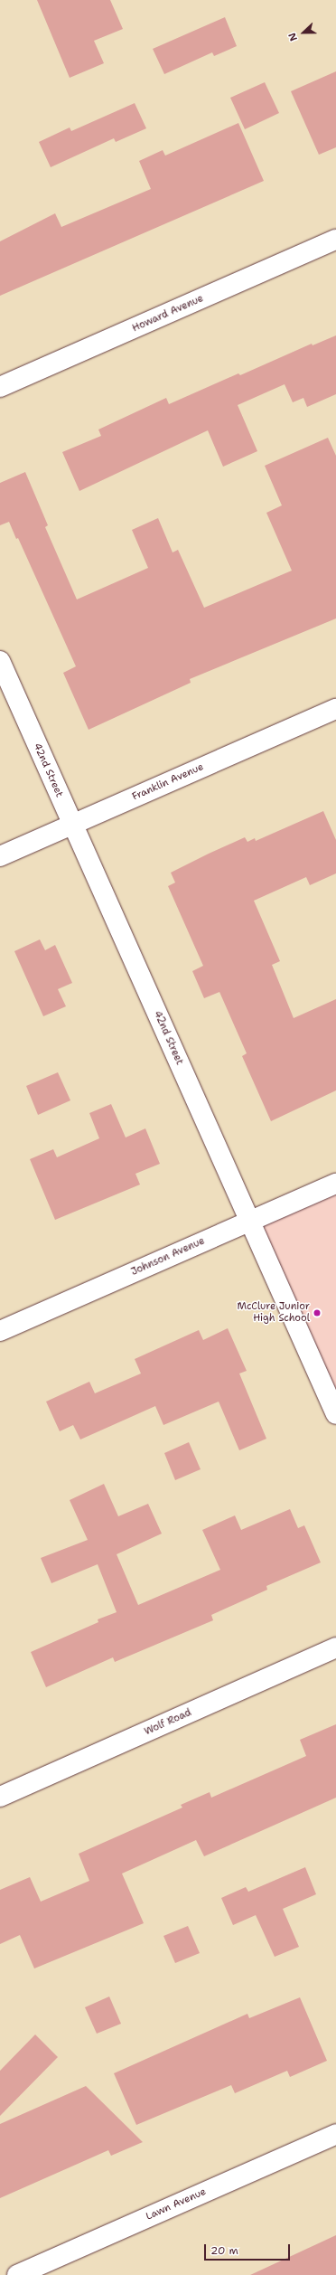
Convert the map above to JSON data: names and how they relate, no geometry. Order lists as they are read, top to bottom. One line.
{"streets":{"street":["Howard Avenue","42nd Street","Franklin Avenue","Johnson Avenue","Wolf Road","Lawn Avenue"]},"crossings":[["42nd Street","Franklin Avenue"],["42nd Street","Johnson Avenue"]],"places":["McClure Junior High School"],"scale_bar":"20 m","north":"left"}
